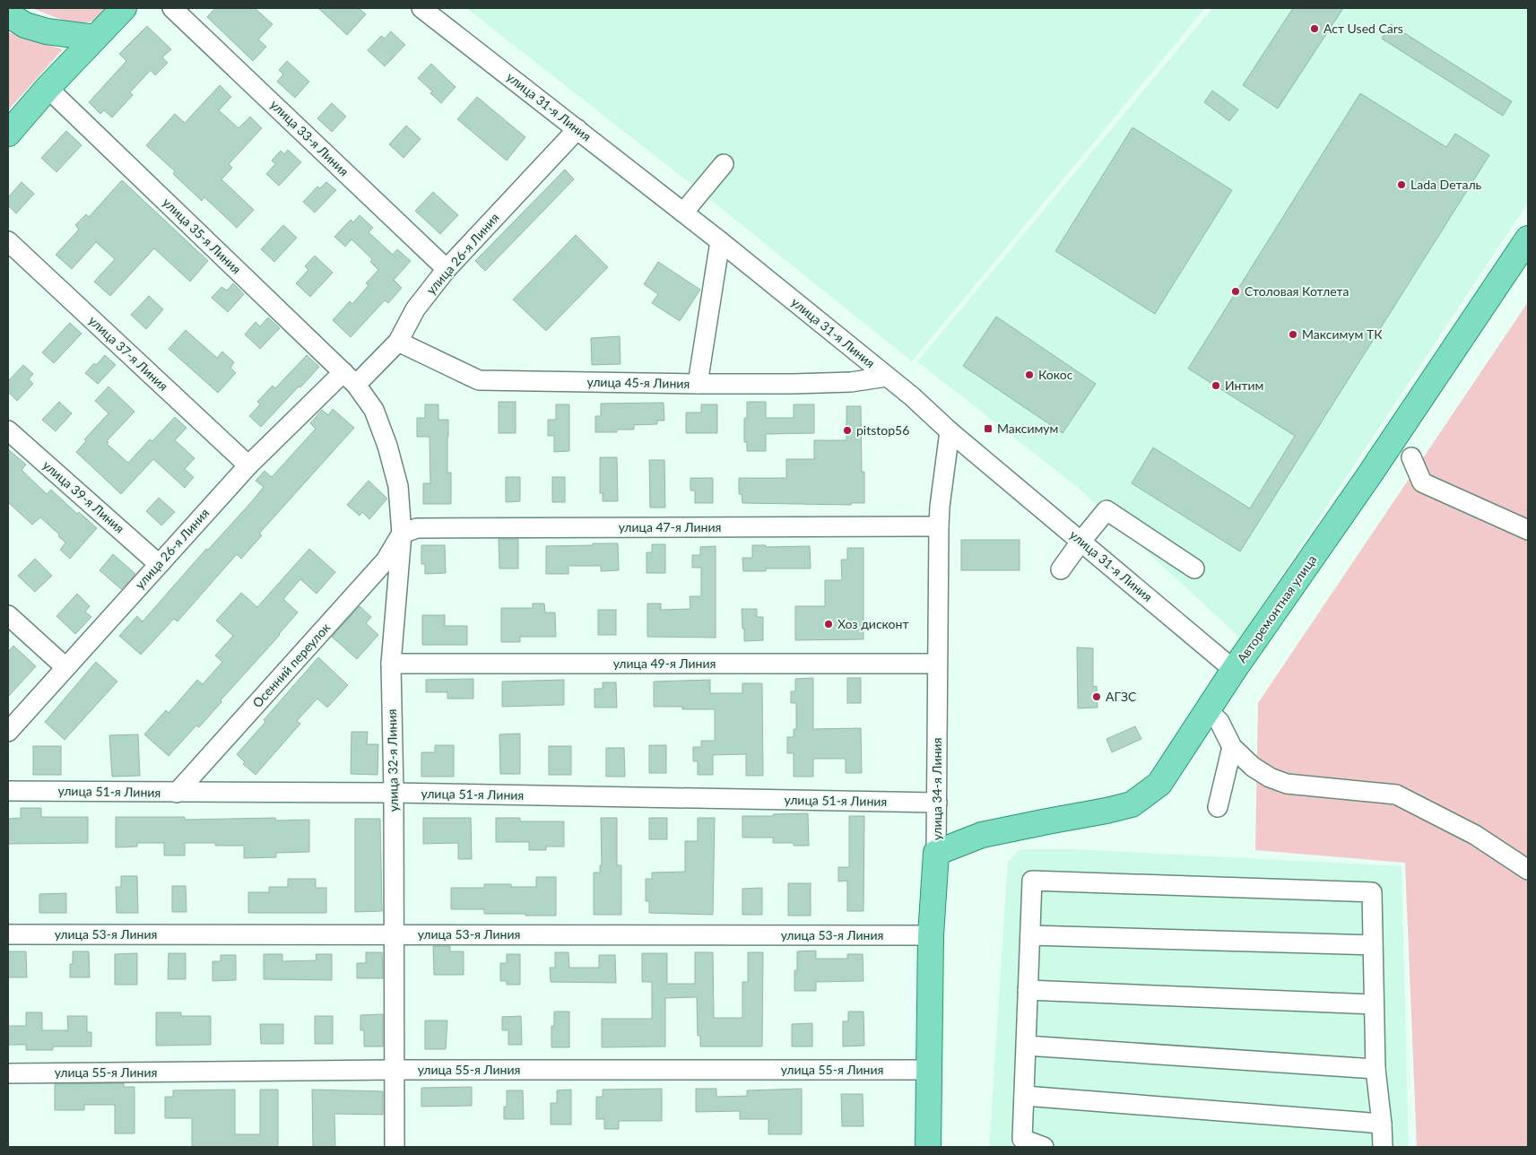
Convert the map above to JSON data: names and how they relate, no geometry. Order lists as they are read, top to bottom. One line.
{"streets":{"main road":["Авторемонтная улица","улица 34-я Линия"],"street":["улица 31-я Линия","улица 33-я Линия","улица 35-я Линия","улица 26-я Линия","улица 37-я Линия","улица 45-я Линия","улица 39-я Линия","улица 47-я Линия","улица 49-я Линия","Осенний переулок","улица 32-я Линия","улица 51-я Линия","улица 53-я Линия","улица 55-я Линия"]},"crossings":[["улица 31-я Линия","улица 26-я Линия"],["улица 31-я Линия","улица 45-я Линия"],["улица 31-я Линия","Авторемонтная улица"],["улица 31-я Линия","улица 34-я Линия"],["улица 33-я Линия","улица 26-я Линия"],["улица 35-я Линия","улица 26-я Линия"],["улица 35-я Линия","улица 32-я Линия"],["улица 26-я Линия","улица 37-я Линия"],["улица 26-я Линия","улица 45-я Линия"],["улица 26-я Линия","улица 39-я Линия"],["улица 26-я Линия","улица 32-я Линия"],["улица 47-я Линия","Осенний переулок"],["улица 47-я Линия","улица 32-я Линия"],["улица 47-я Линия","улица 34-я Линия"],["Авторемонтная улица","улица 34-я Линия"],["улица 49-я Линия","улица 32-я Линия"],["улица 49-я Линия","улица 34-я Линия"],["Осенний переулок","улица 32-я Линия"],["Осенний переулок","улица 51-я Линия"],["улица 32-я Линия","улица 51-я Линия"],["улица 32-я Линия","улица 53-я Линия"],["улица 32-я Линия","улица 55-я Линия"],["улица 34-я Линия","улица 51-я Линия"],["улица 34-я Линия","улица 53-я Линия"],["улица 34-я Линия","улица 55-я Линия"]],"places":{"other":["Аст Used Cars","Lada Dеталь","Столовая Котлета","Максимум ТК","Кокос","Интим","pitstop56","Хоз дисконт","АГЗС"],"transit":["Максимум"]}}
